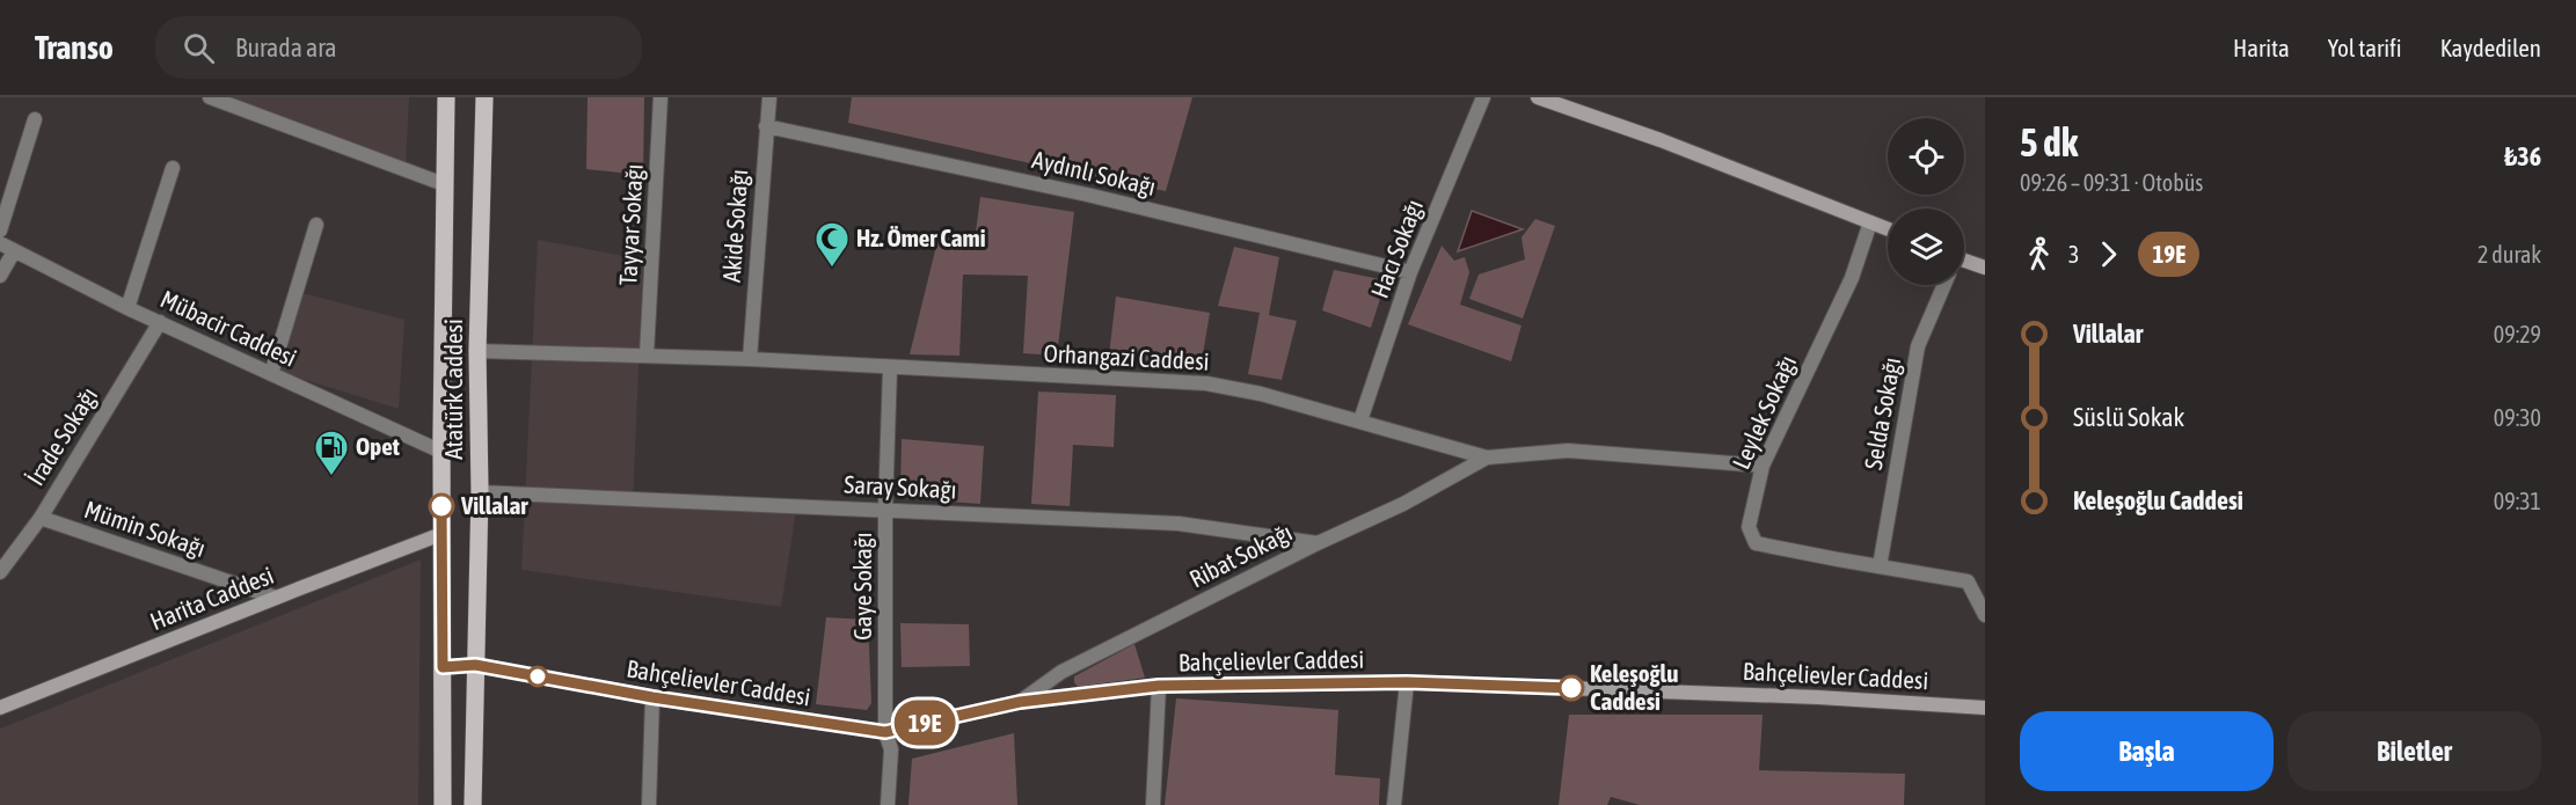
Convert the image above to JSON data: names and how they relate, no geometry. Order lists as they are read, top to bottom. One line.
{"streets":{"main road":["Atatürk Caddesi","Harita Caddesi","Bahçelievler Caddesi"],"street":["Aydınlı Sokağı","Tayyar Sokağı","Akide Sokağı","Hacı Sokağı","Mübacir Caddesi","Orhangazi Caddesi","Leylek Sokağı","Selda Sokağı","İrade Sokağı","Saray Sokağı","Mümin Sokağı","Ribat Sokağı","Gaye Sokağı"]},"crossings":[["Aydınlı Sokağı","Akide Sokağı"],["Aydınlı Sokağı","Hacı Sokağı"],["Tayyar Sokağı","Orhangazi Caddesi"],["Akide Sokağı","Orhangazi Caddesi"],["Hacı Sokağı","Orhangazi Caddesi"],["Mübacir Caddesi","Atatürk Caddesi"],["Mübacir Caddesi","İrade Sokağı"],["Orhangazi Caddesi","Atatürk Caddesi"],["Orhangazi Caddesi","Leylek Sokağı"],["Orhangazi Caddesi","Ribat Sokağı"],["Orhangazi Caddesi","Gaye Sokağı"],["Atatürk Caddesi","Saray Sokağı"],["Atatürk Caddesi","Harita Caddesi"],["Atatürk Caddesi","Bahçelievler Caddesi"],["Leylek Sokağı","Selda Sokağı"],["İrade Sokağı","Mümin Sokağı"],["Saray Sokağı","Ribat Sokağı"],["Saray Sokağı","Gaye Sokağı"],["Mümin Sokağı","Harita Caddesi"],["Ribat Sokağı","Bahçelievler Caddesi"],["Gaye Sokağı","Bahçelievler Caddesi"]],"places":{"mosque":["Hz. Ömer Cami"],"fuel station":["Opet"],"other":["Villalar","Keleşoğlu Caddesi"]},"lines":["bus line 19E"],"page":{"header":"Transo","search":"Burada ara","nav":["Harita","Yol tarifi","Kaydedilen"],"on_map":"19E","heading":["5 dk","09:26 – 09:31 · Otobüs","₺36"],"legs":["3","19E","2 durak"],"list":[{"name":"Villalar","value":"09:29"},{"name":"Süslü Sokak","value":"09:30"},{"name":"Keleşoğlu Caddesi","value":"09:31"}],"buttons":["Başla","Biletler"]}}
